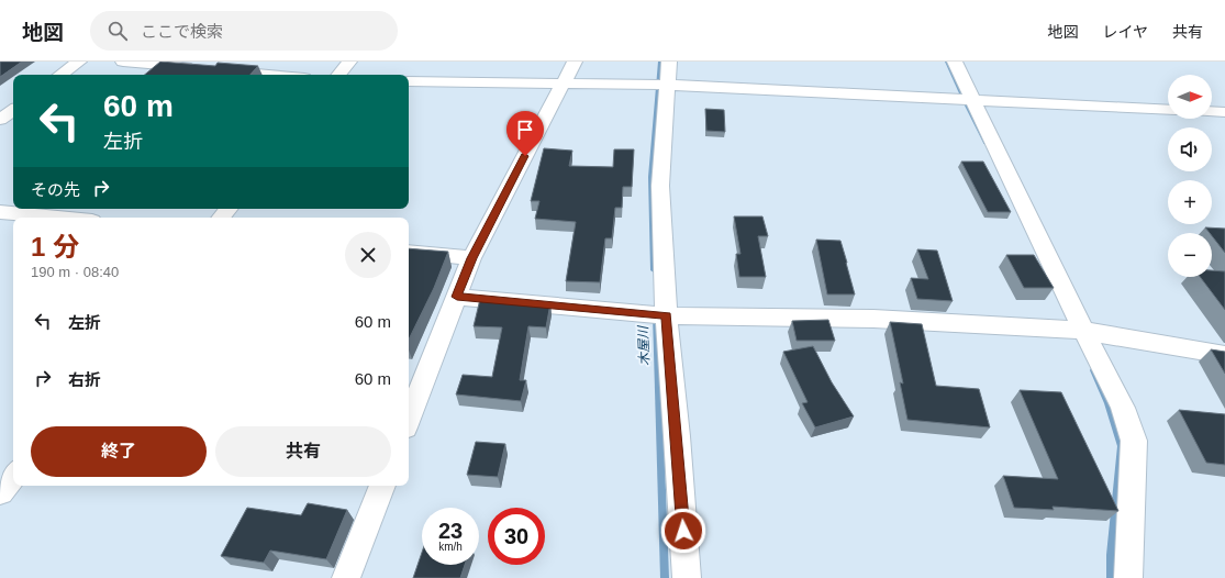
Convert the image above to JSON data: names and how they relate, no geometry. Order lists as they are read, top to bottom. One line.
{"water":["木屋川"],"north":"right","page":{"header":"地図","search":"ここで検索","nav":["地図","レイヤ","共有"],"map_buttons":["+","−"],"turn":["60 m","左折"],"then":"その先","heading":["1 分","190 m · 08:40"],"list":[{"name":"左折","value":"60 m"},{"name":"右折","value":"60 m"}],"buttons":["終了","共有"],"speed":"23 km/h","limit":"30"}}
